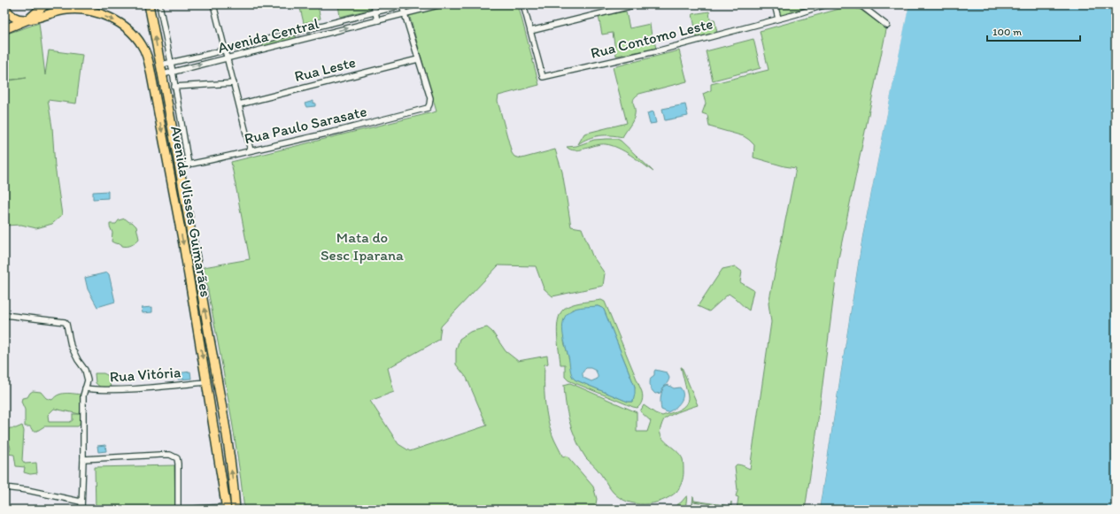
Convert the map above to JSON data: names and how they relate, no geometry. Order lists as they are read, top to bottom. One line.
{"streets":{"main road":["Avenida Ulisses Guimarães"],"street":["Avenida Central","Rua Contomo Leste","Rua Leste","Rua Paulo Sarasate","Rua Vitória"]},"crossings":[["Avenida Central","Avenida Ulisses Guimarães"],["Rua Leste","Rua Paulo Sarasate"],["Rua Paulo Sarasate","Avenida Ulisses Guimarães"],["Avenida Ulisses Guimarães","Rua Vitória"]],"parks":["Mata do Sesc Iparana"],"scale_bar":"100 m"}
